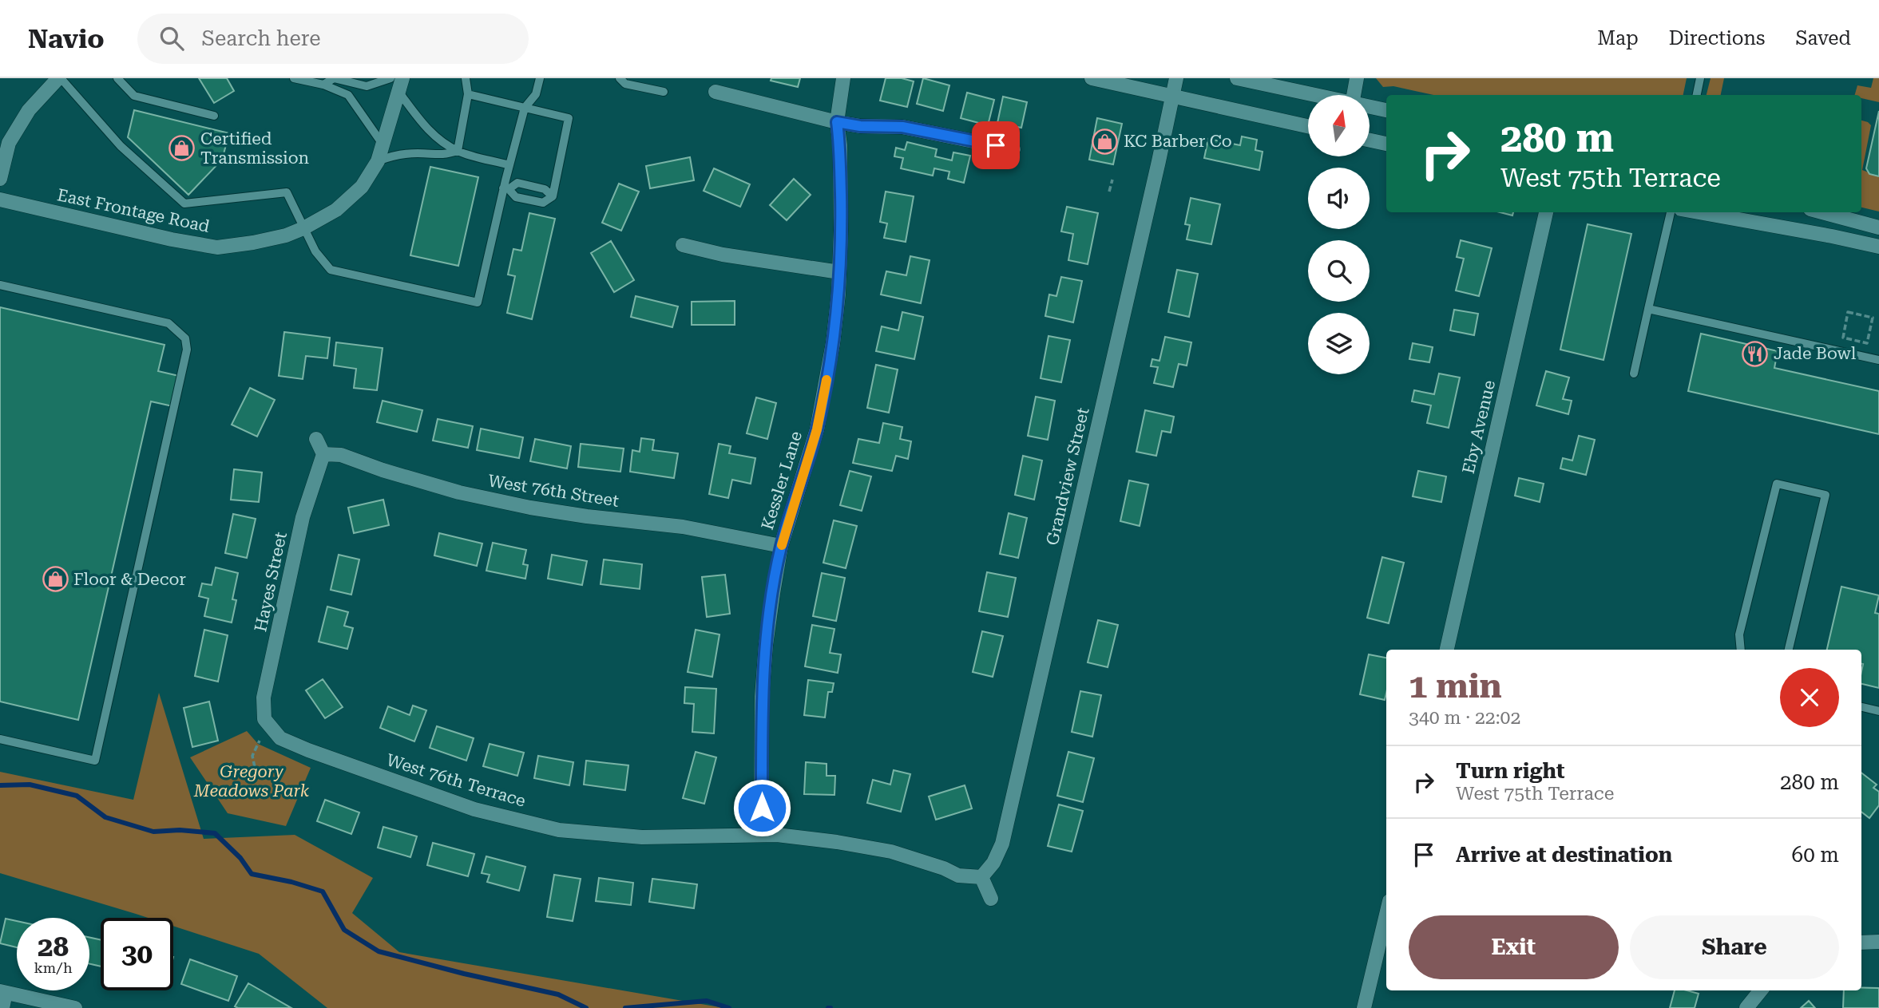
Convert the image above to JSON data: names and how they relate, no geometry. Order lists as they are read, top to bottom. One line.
{"streets":{"street":["East Frontage Road","Eby Avenue","Grandview Street","Kessler Lane","West 76th Street","Hayes Street","West 76th Terrace"]},"crossings":[["Grandview Street","West 76th Terrace"],["Kessler Lane","West 76th Street"],["Kessler Lane","West 76th Terrace"],["West 76th Street","Hayes Street"],["Hayes Street","West 76th Terrace"]],"parks":["Gregory Meadows Park"],"places":{"shop":["KC Barber Co","Certified Transmission","Floor & Decor"],"restaurant":["Jade Bowl"]},"north":"top","page":{"header":"Navio","search":"Search here","nav":["Map","Directions","Saved"],"turn":["280 m","West 75th Terrace"],"heading":["1 min","340 m · 22:02"],"list":[{"name":"Turn right","note":"West 75th Terrace","value":"280 m"},{"name":"Arrive at destination","value":"60 m"}],"buttons":["Exit","Share"],"speed":"28 km/h","limit":"30"}}
